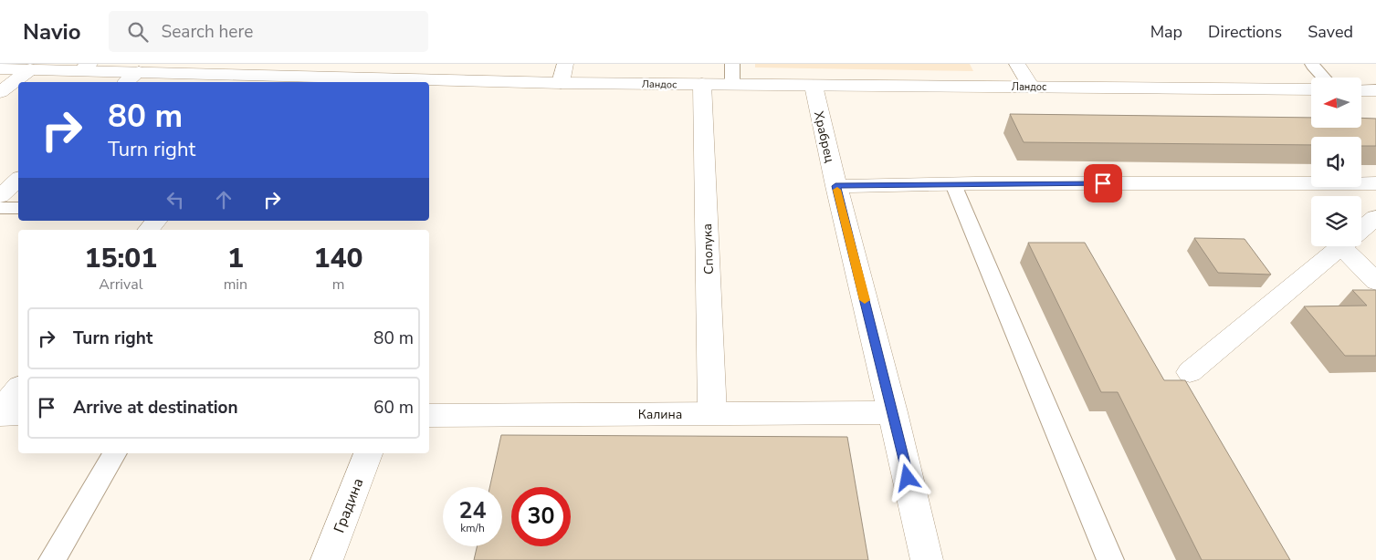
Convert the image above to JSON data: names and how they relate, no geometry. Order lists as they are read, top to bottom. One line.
{"streets":{"street":["Ландос","Храбрец","Сполука","Калина","Градина"]},"crossings":[["Ландос","Храбрец"],["Ландос","Сполука"],["Храбрец","Калина"],["Сполука","Калина"]],"north":"left","page":{"header":"Navio","search":"Search here","nav":["Map","Directions","Saved"],"turn":["80 m","Turn right"],"eta":["15:01","Arrival","1","min","140","m"],"list":[{"name":"Turn right","value":"80 m"},{"name":"Arrive at destination","value":"60 m"}],"speed":"24 km/h","limit":"30"}}
